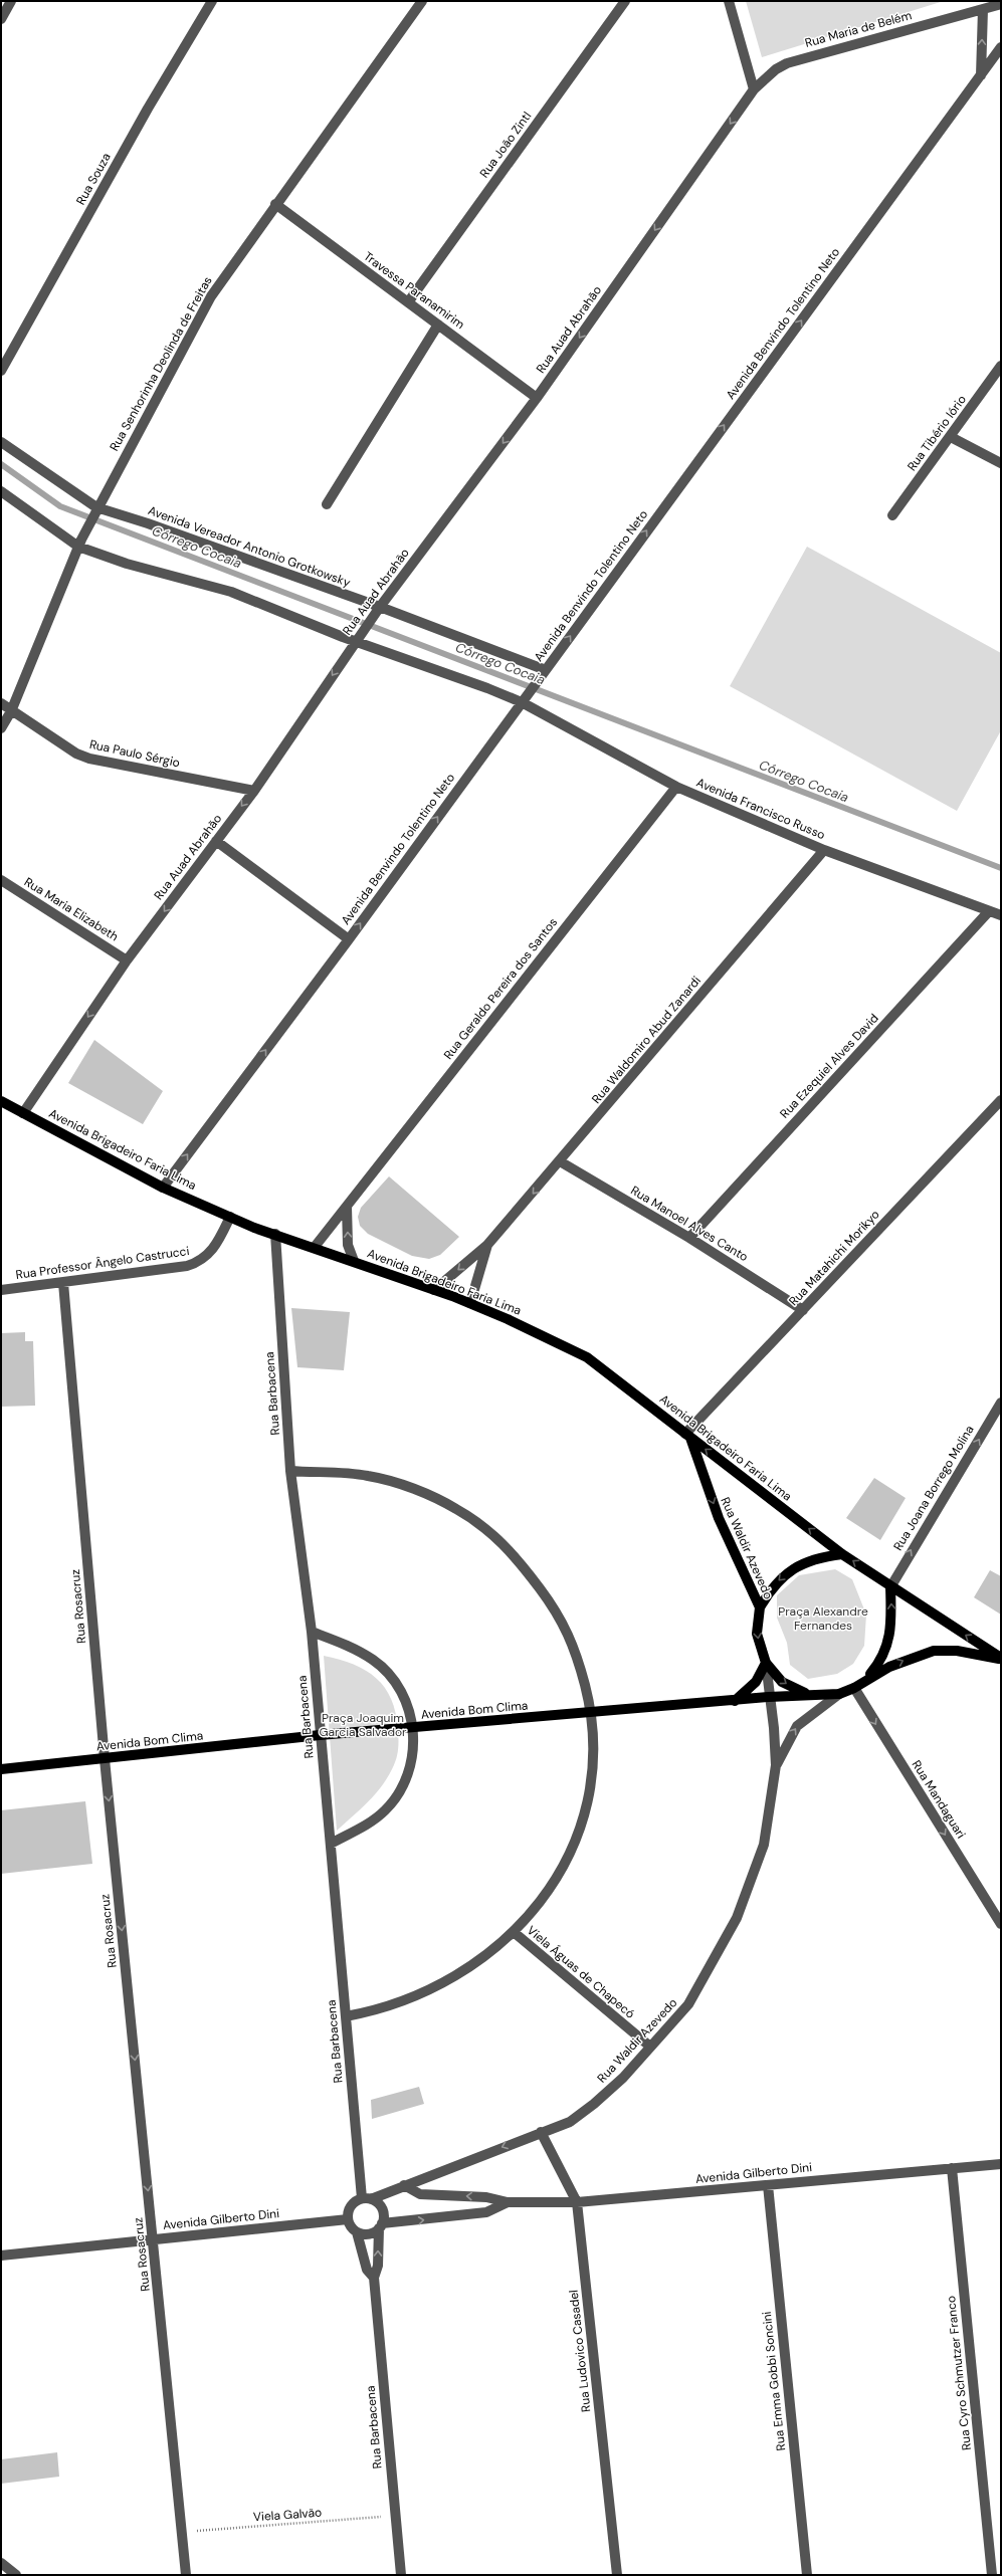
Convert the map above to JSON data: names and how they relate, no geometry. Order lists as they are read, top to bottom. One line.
{"streets":{"main road":["Avenida Brigadeiro Faria Lima","Rua Waldir Azevedo","Avenida Bom Clima"],"street":["Rua Maria de Belém","Rua João Zintl","Rua Souza","Travessa Paranamirim","Avenida Benvindo Tolentino Neto","Rua Auad Abrahão","Rua Senhorinha Deolinda de Freitas","Rua Tibério Iório","Avenida Vereador Antonio Grotkowsky","Rua Paulo Sérgio","Avenida Francisco Russo","Rua Maria Elizabeth","Rua Geraldo Pereira dos Santos","Rua Waldomiro Abud Zanardi","Rua Ezequiel Alves David","Rua Manoel Alves Canto","Rua Matahichi Morikyo","Rua Professor Ângelo Castrucci","Rua Barbacena","Rua Joana Borrego Molina","Rua Rosacruz","Rua Mandaguari","Viela Águas de Chapecó","Avenida Gilberto Dini","Rua Ludovico Casadel","Rua Cyro Schmutzer Franco","Rua Emma Gobbi Soncini"],"path":["Viela Galvão"]},"crossings":[["Rua Maria de Belém","Rua Auad Abrahão"],["Rua João Zintl","Travessa Paranamirim"],["Travessa Paranamirim","Rua Auad Abrahão"],["Travessa Paranamirim","Rua Senhorinha Deolinda de Freitas"],["Avenida Benvindo Tolentino Neto","Avenida Vereador Antonio Grotkowsky"],["Avenida Benvindo Tolentino Neto","Avenida Francisco Russo"],["Avenida Benvindo Tolentino Neto","Avenida Brigadeiro Faria Lima"],["Rua Auad Abrahão","Avenida Vereador Antonio Grotkowsky"],["Rua Auad Abrahão","Rua Paulo Sérgio"],["Rua Auad Abrahão","Rua Maria Elizabeth"],["Rua Auad Abrahão","Avenida Brigadeiro Faria Lima"],["Rua Senhorinha Deolinda de Freitas","Avenida Vereador Antonio Grotkowsky"],["Rua Senhorinha Deolinda de Freitas","Rua Paulo Sérgio"],["Avenida Francisco Russo","Rua Geraldo Pereira dos Santos"],["Avenida Francisco Russo","Rua Waldomiro Abud Zanardi"],["Avenida Francisco Russo","Rua Ezequiel Alves David"],["Rua Geraldo Pereira dos Santos","Avenida Brigadeiro Faria Lima"],["Rua Waldomiro Abud Zanardi","Avenida Brigadeiro Faria Lima"],["Rua Waldomiro Abud Zanardi","Rua Manoel Alves Canto"],["Rua Ezequiel Alves David","Rua Manoel Alves Canto"],["Avenida Brigadeiro Faria Lima","Rua Matahichi Morikyo"],["Avenida Brigadeiro Faria Lima","Rua Professor Ângelo Castrucci"],["Avenida Brigadeiro Faria Lima","Rua Barbacena"],["Avenida Brigadeiro Faria Lima","Rua Joana Borrego Molina"],["Avenida Brigadeiro Faria Lima","Rua Waldir Azevedo"],["Avenida Brigadeiro Faria Lima","Avenida Bom Clima"],["Avenida Brigadeiro Faria Lima","Rua Mandaguari"],["Rua Manoel Alves Canto","Rua Matahichi Morikyo"],["Rua Matahichi Morikyo","Rua Waldir Azevedo"],["Rua Professor Ângelo Castrucci","Rua Rosacruz"],["Rua Barbacena","Rua Waldir Azevedo"],["Rua Barbacena","Avenida Bom Clima"],["Rua Barbacena","Avenida Gilberto Dini"],["Rua Barbacena","Viela Galvão"],["Rua Joana Borrego Molina","Rua Waldir Azevedo"],["Rua Joana Borrego Molina","Avenida Bom Clima"],["Rua Joana Borrego Molina","Rua Mandaguari"],["Rua Waldir Azevedo","Avenida Bom Clima"],["Rua Waldir Azevedo","Rua Mandaguari"],["Rua Waldir Azevedo","Viela Águas de Chapecó"],["Rua Waldir Azevedo","Avenida Gilberto Dini"],["Rua Waldir Azevedo","Rua Ludovico Casadel"],["Rua Rosacruz","Avenida Bom Clima"],["Rua Rosacruz","Avenida Gilberto Dini"],["Rua Rosacruz","Viela Galvão"],["Avenida Bom Clima","Rua Mandaguari"],["Avenida Gilberto Dini","Rua Ludovico Casadel"],["Avenida Gilberto Dini","Rua Cyro Schmutzer Franco"],["Avenida Gilberto Dini","Rua Emma Gobbi Soncini"]],"one_way":["Avenida Benvindo Tolentino Neto","Rua Auad Abrahão","Rua Joana Borrego Molina","Rua Rosacruz","Rua Mandaguari"],"water":["Córrego Cocaia"],"parks":["Praça Alexandre Fernandes","Praça Joaquim Garcia Salvador"]}
